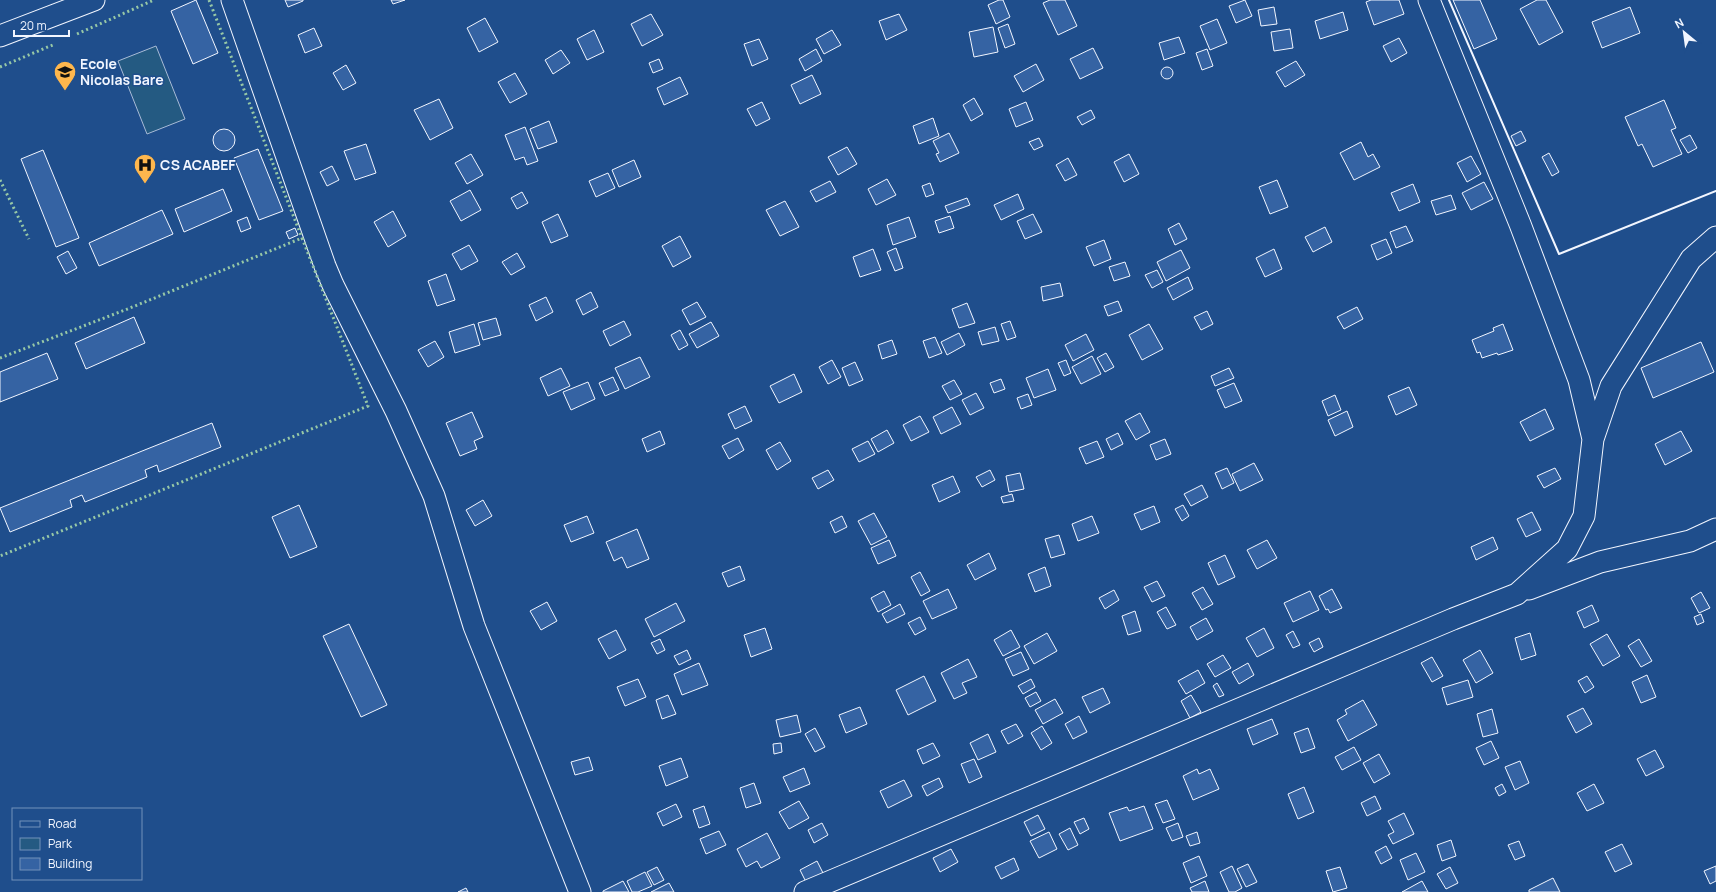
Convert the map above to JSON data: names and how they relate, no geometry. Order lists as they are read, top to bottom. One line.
{"places":{"school or university":["Ecole Nicolas Bare"],"hospital":["CS ACABEF"]},"legend":["Road","Park","Building"],"scale_bar":"20 m","north":"top left"}
